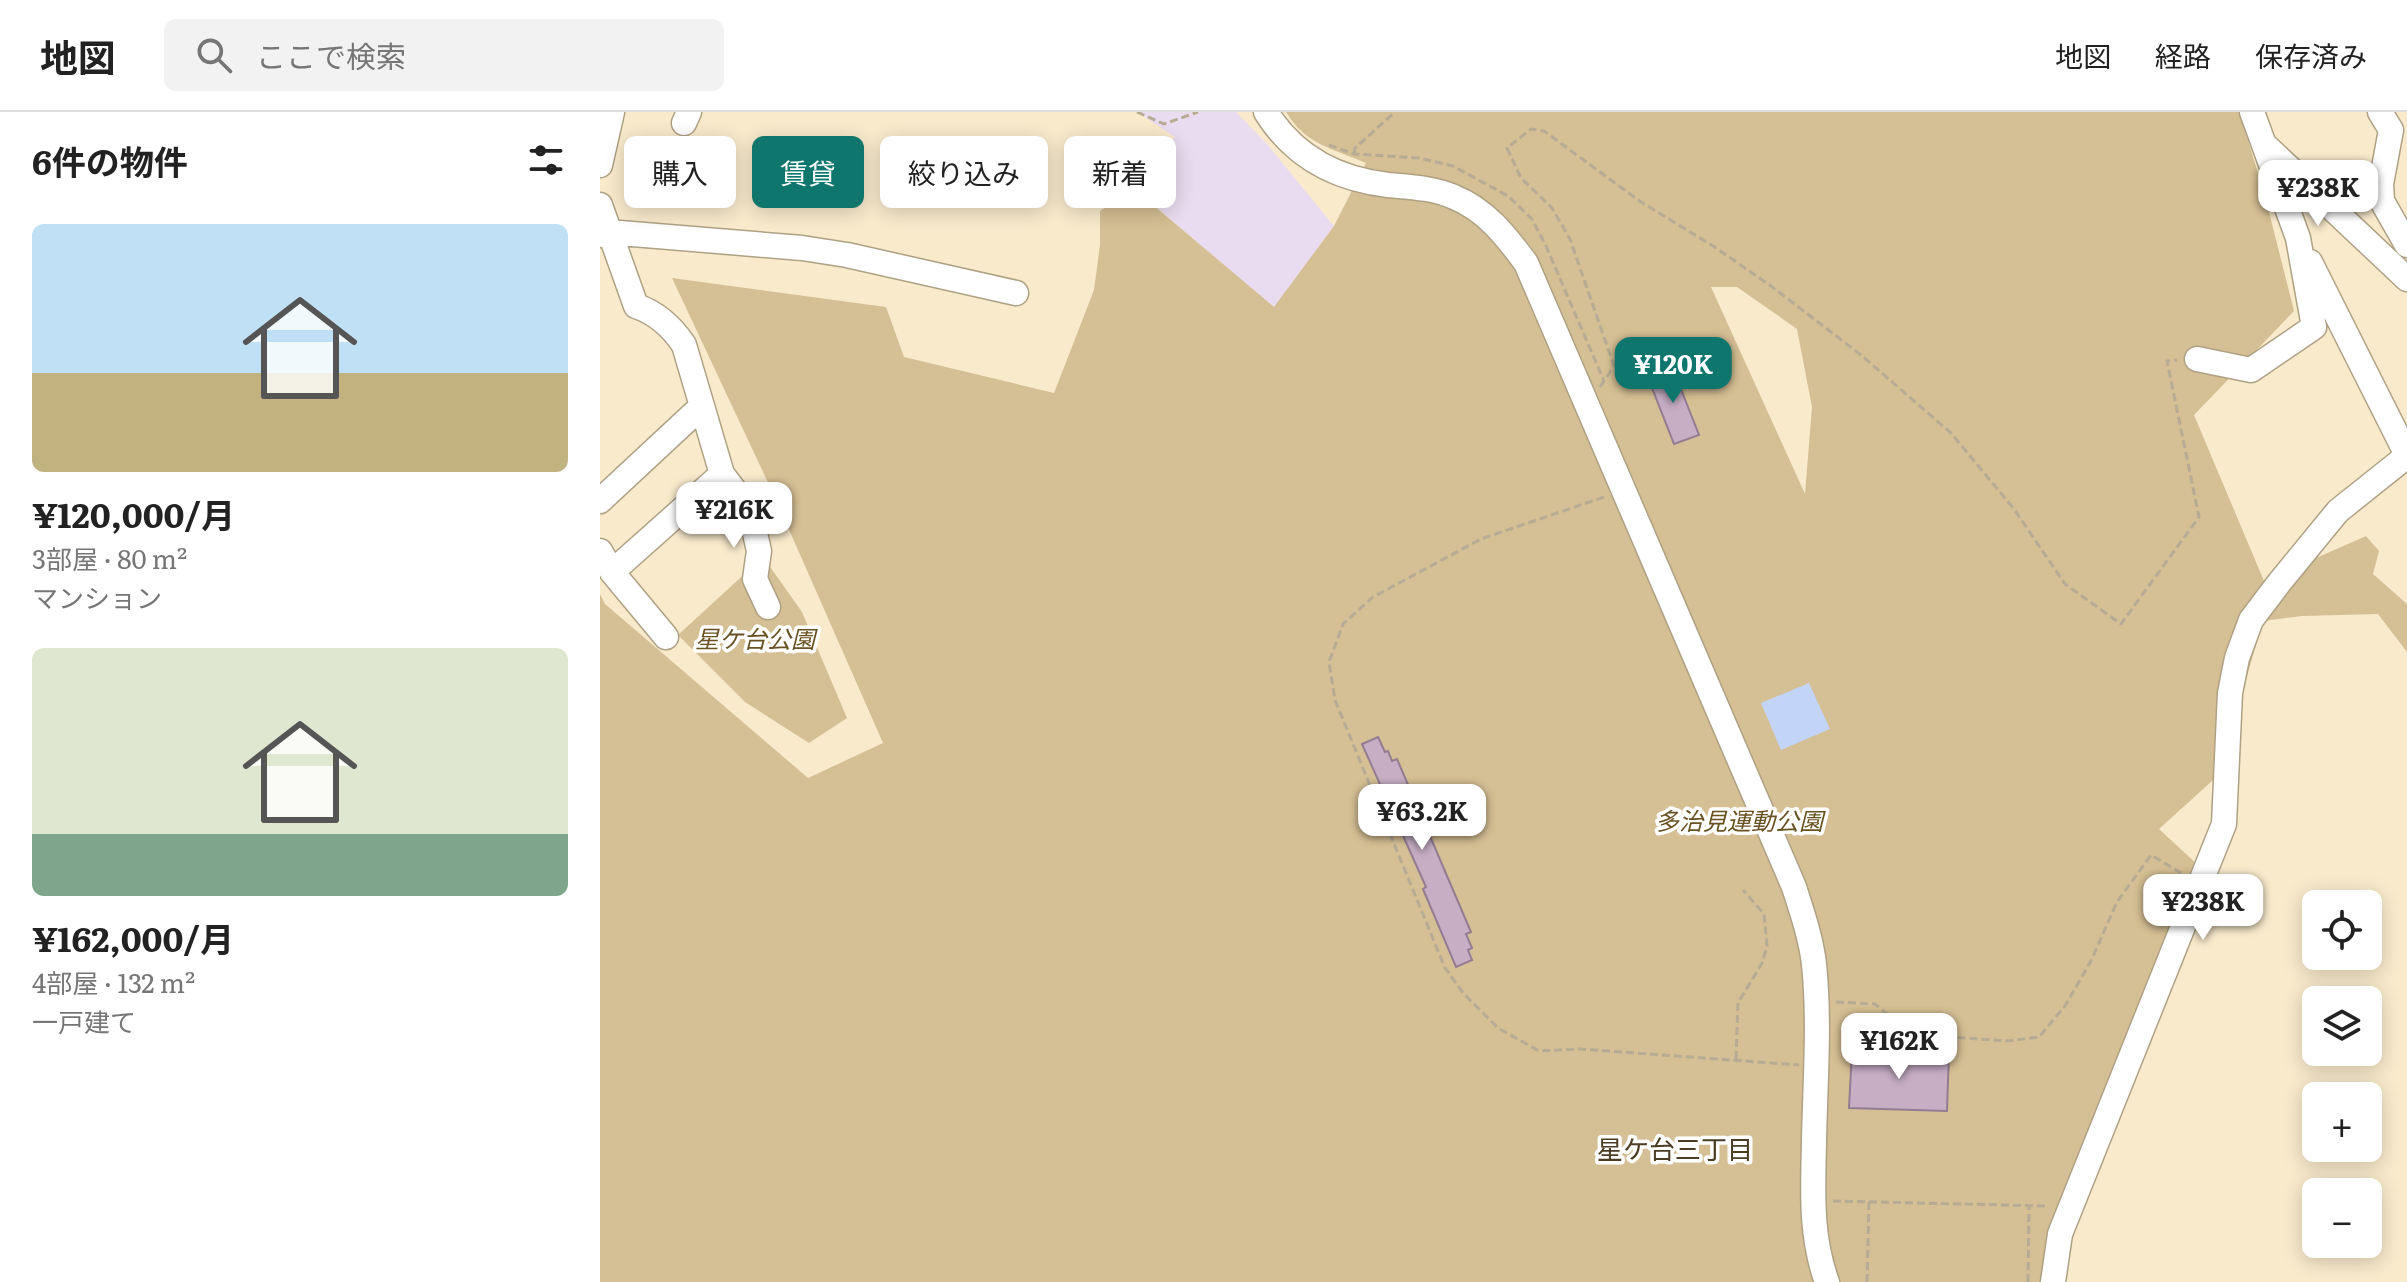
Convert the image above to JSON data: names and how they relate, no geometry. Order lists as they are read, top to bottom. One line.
{"districts":["星ケ台三丁目"],"parks":["星ケ台公園","多治見運動公園"],"page":{"header":"地図","search":"ここで検索","nav":["地図","経路","保存済み"],"heading":"6件の物件","chip":["購入","賃貸","絞り込み","新着"],"price":["¥238K","¥120K","¥216K","¥63.2K","¥238K","¥162K"],"list":[{"name":"¥120,000/月","note":"3部屋 · 80 m² · マンション"},{"name":"¥162,000/月","note":"4部屋 · 132 m² · 一戸建て"}],"map_buttons":["+","−"]}}
